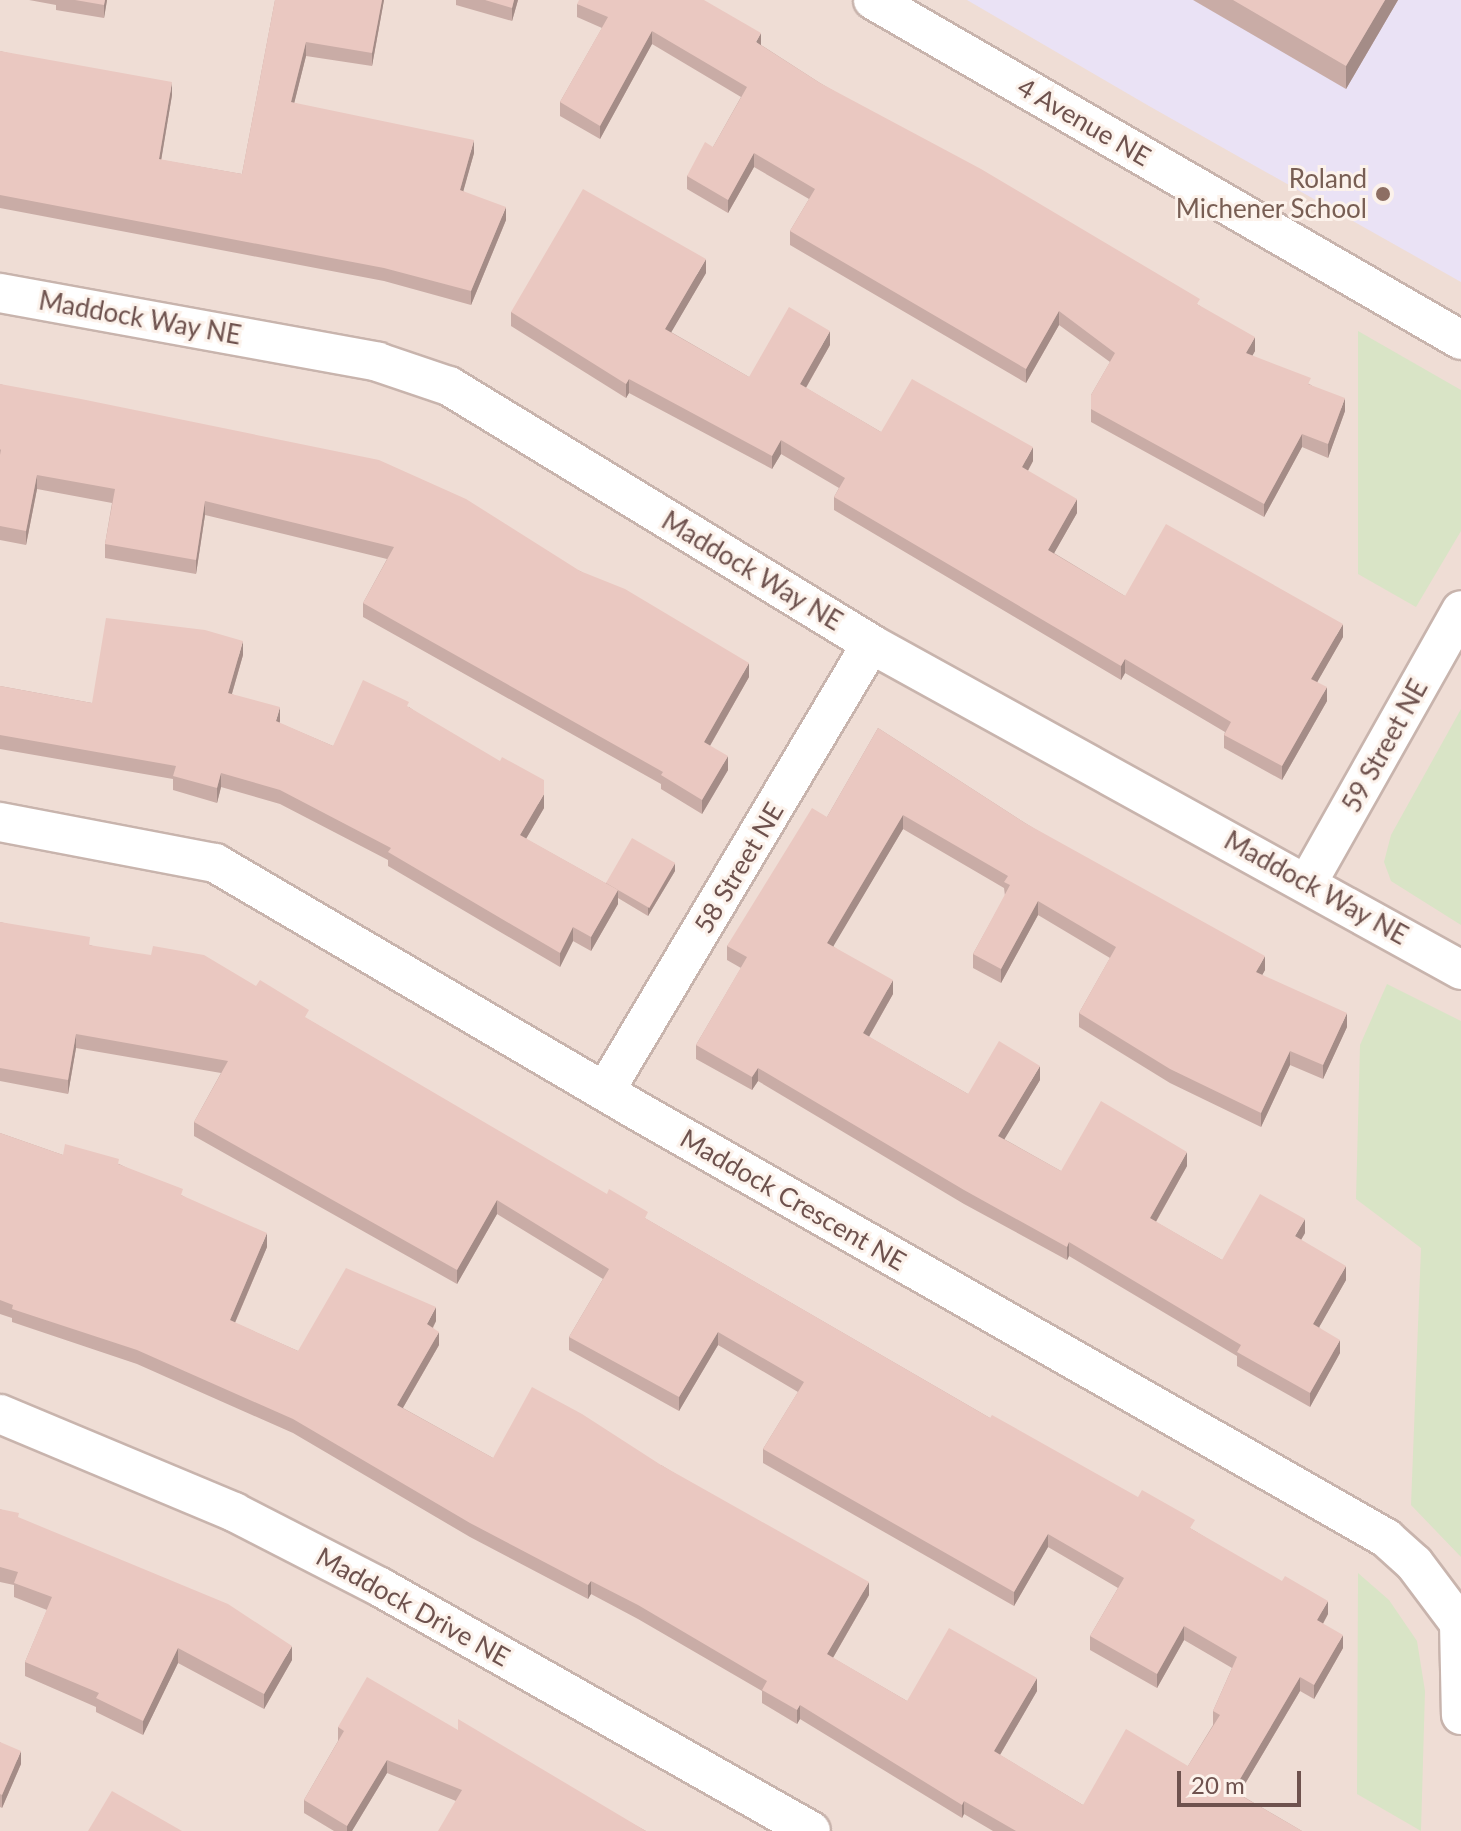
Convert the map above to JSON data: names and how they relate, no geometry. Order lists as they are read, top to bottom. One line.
{"streets":{"street":["4 Avenue NE","Maddock Way NE","59 Street NE","58 Street NE","Maddock Crescent NE","Maddock Drive NE"]},"crossings":[["Maddock Way NE","59 Street NE"],["Maddock Way NE","58 Street NE"],["58 Street NE","Maddock Crescent NE"]],"places":["Roland Michener School"],"scale_bar":"20 m"}
